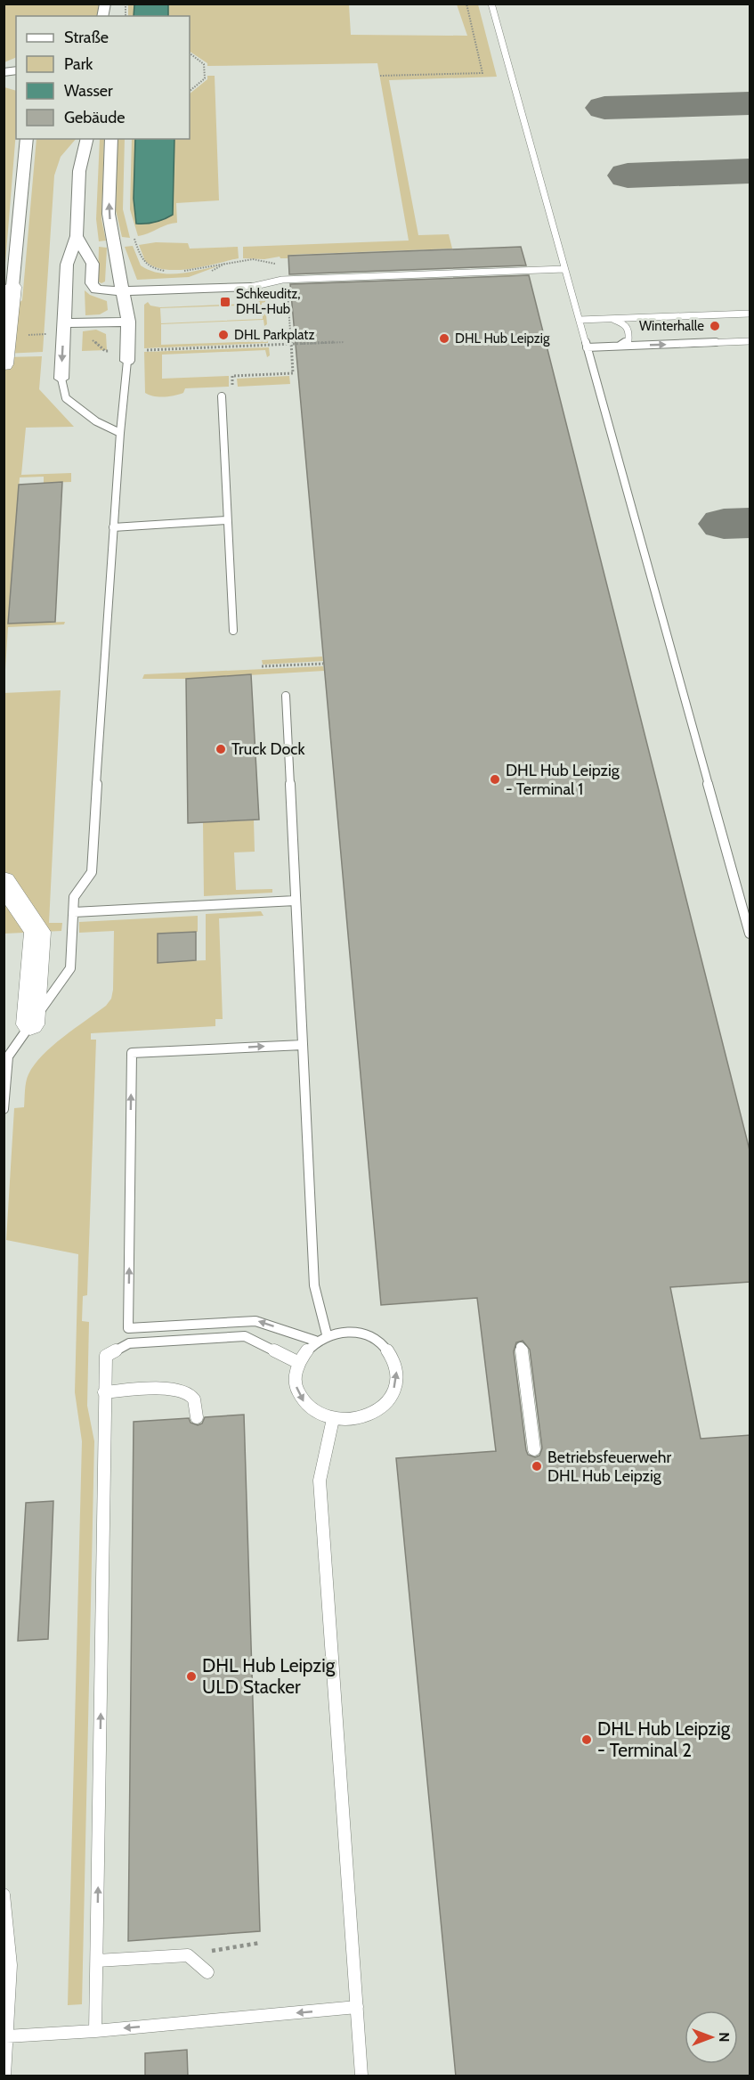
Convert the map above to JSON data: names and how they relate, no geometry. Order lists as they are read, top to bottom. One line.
{"places":{"transit":["Schkeuditz, DHL-Hub"],"other":["Winterhalle","DHL Parkplatz","DHL Hub Leipzig","Truck Dock","DHL Hub Leipzig - Terminal 1","Betriebsfeuerwehr DHL Hub Leipzig","DHL Hub Leipzig ULD Stacker","DHL Hub Leipzig - Terminal 2"]},"legend":["Straße","Park","Wasser","Gebäude"],"north":"right"}
